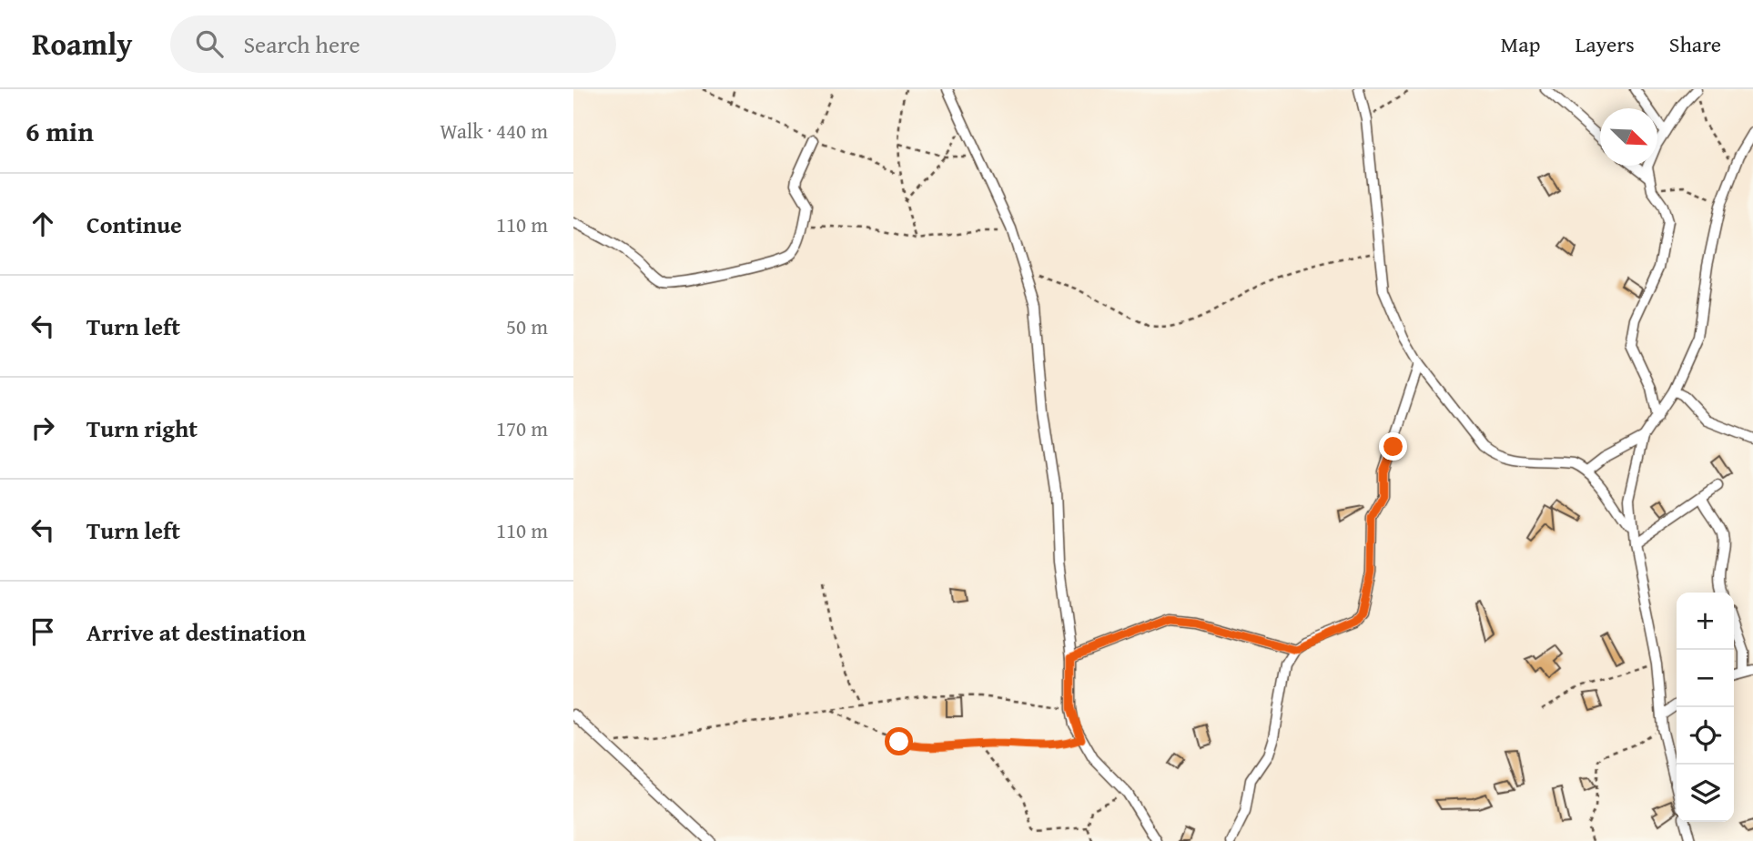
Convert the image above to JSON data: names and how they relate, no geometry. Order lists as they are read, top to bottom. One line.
{"north":"bottom right","page":{"header":"Roamly","search":"Search here","nav":["Map","Layers","Share"],"heading":["6 min","Walk · 440 m"],"list":[["Continue","110 m"],["Turn left","50 m"],["Turn right","170 m"],["Turn left","110 m"],"Arrive at destination"],"map_buttons":["+","−"]}}
